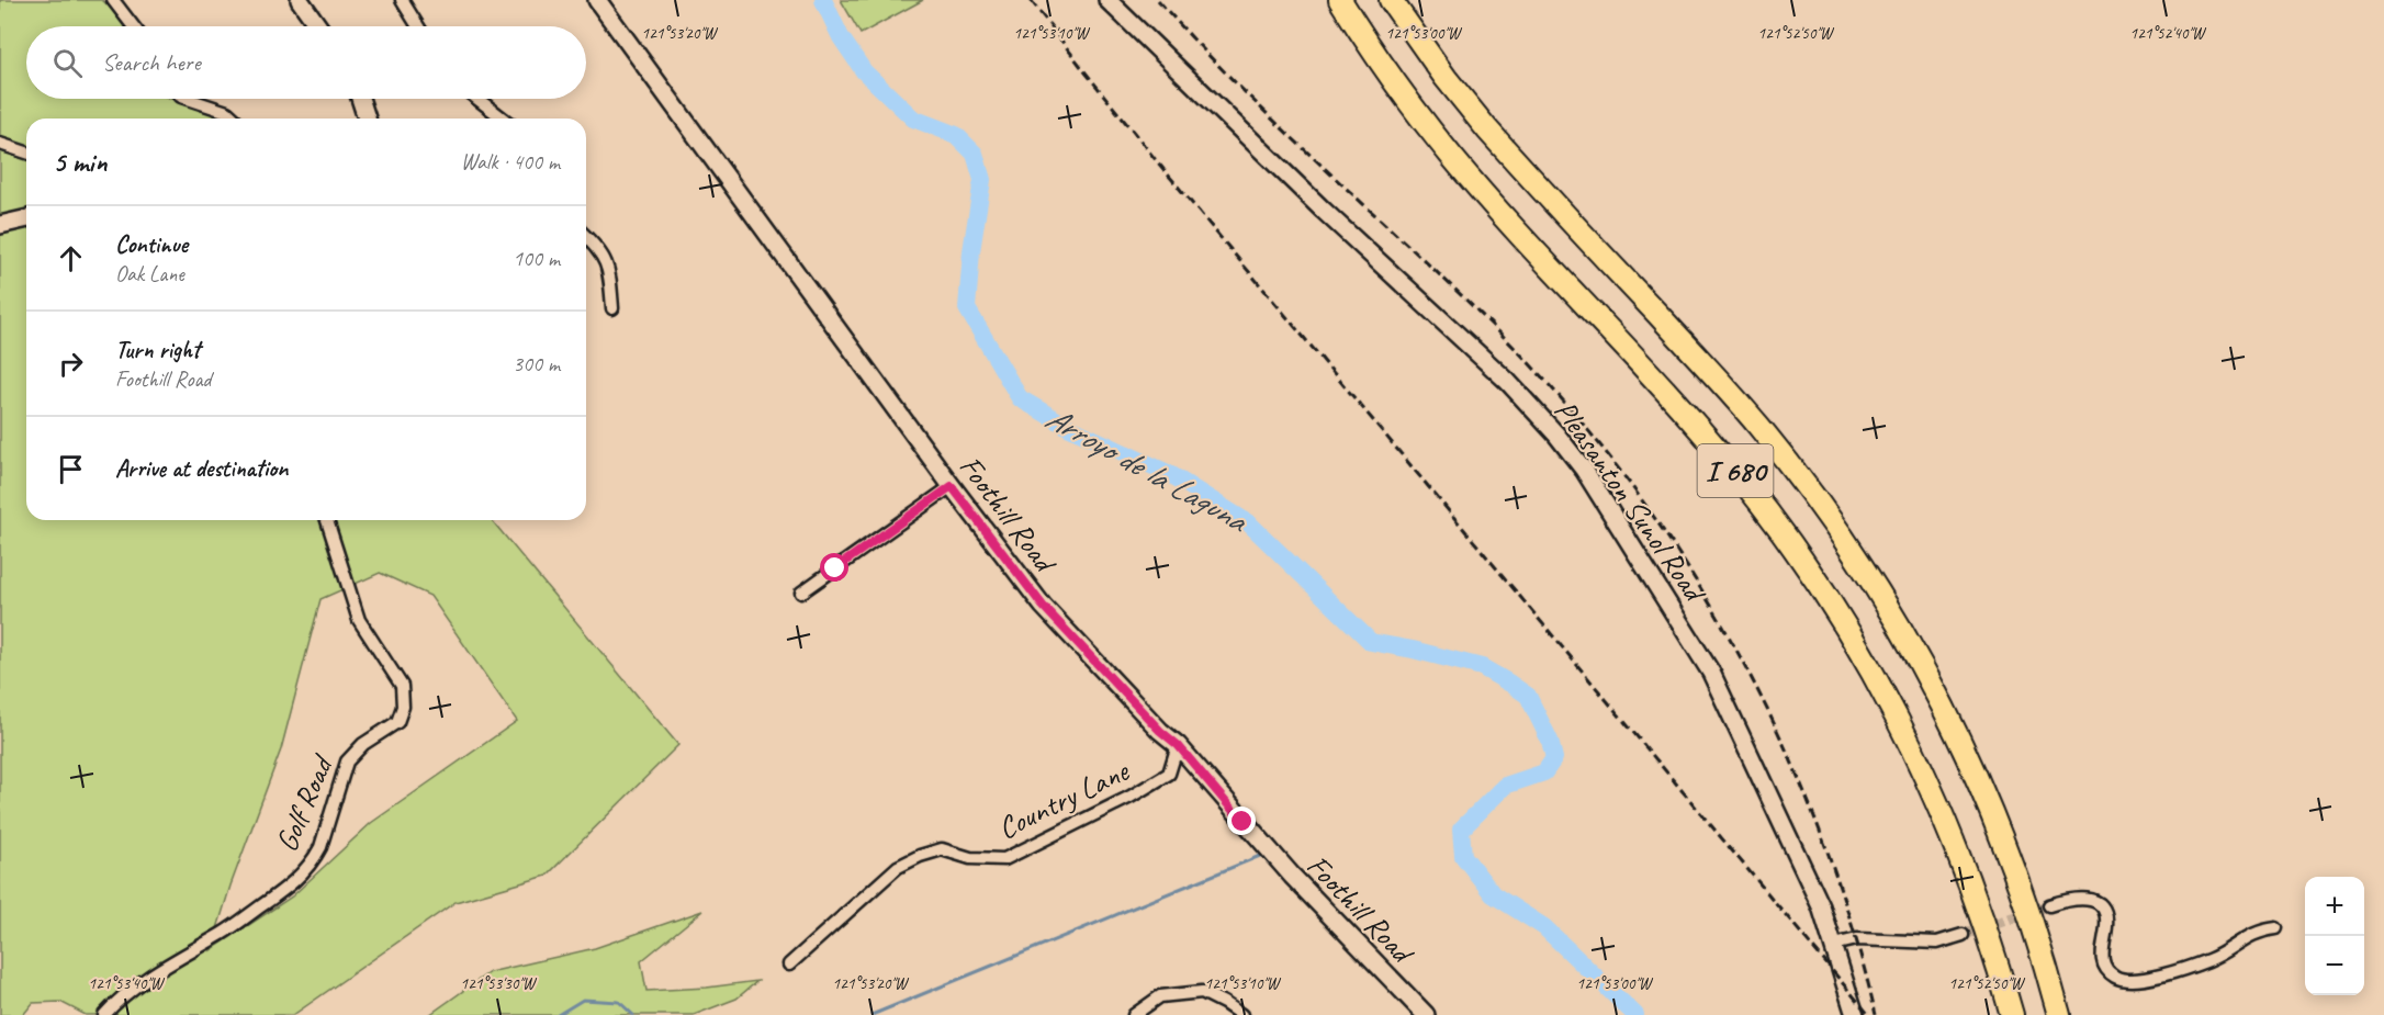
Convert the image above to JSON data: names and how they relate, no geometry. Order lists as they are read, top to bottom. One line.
{"streets":{"highway":["I 680"],"street":["Pleasanton Sunol Road","Foothill Road","Country Lane","Golf Road"]},"crossings":[["Foothill Road","Country Lane"]],"water":["Arroyo de la Laguna"],"page":{"search":"Search here","heading":["5 min","Walk · 400 m"],"list":[["Continue","Oak Lane","100 m"],["Turn right","Foothill Road","300 m"],"Arrive at destination"],"map_buttons":["+","−"]},"coordinates":["121°53'20\"W","121°53'10\"W","121°53'00\"W","121°52'50\"W","121°52'40\"W","121°53'40\"W","121°53'30\"W"]}
